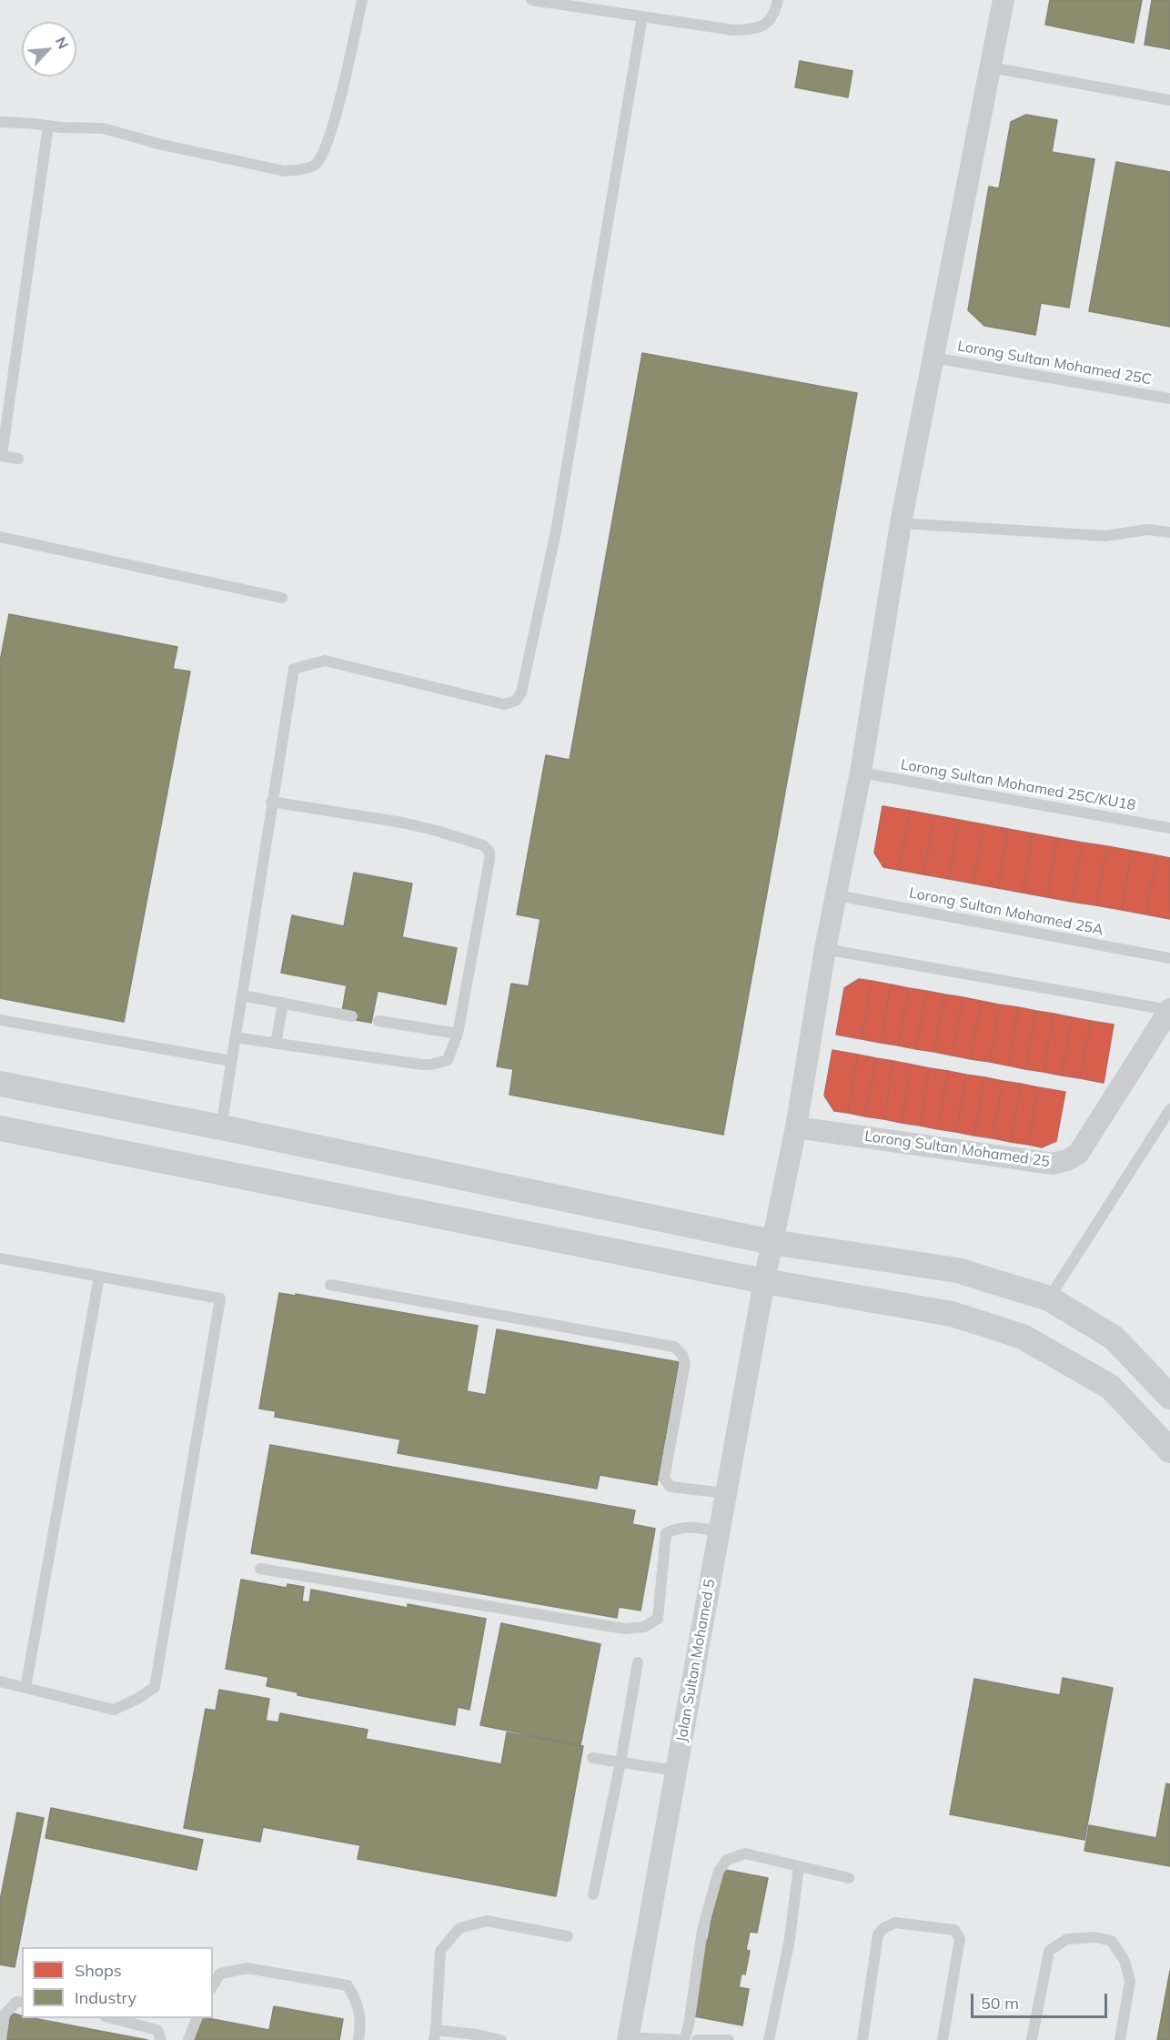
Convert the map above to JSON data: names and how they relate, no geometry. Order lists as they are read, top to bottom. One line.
{"streets":{"street":["Lorong Sultan Mohamed 25","Jalan Sultan Mohamed 5"],"lane":["Lorong Sultan Mohamed 25C","Lorong Sultan Mohamed 25C/KU18","Lorong Sultan Mohamed 25A"]},"crossings":[["Lorong Sultan Mohamed 25C","Jalan Sultan Mohamed 5"],["Lorong Sultan Mohamed 25C/KU18","Jalan Sultan Mohamed 5"],["Lorong Sultan Mohamed 25A","Jalan Sultan Mohamed 5"],["Lorong Sultan Mohamed 25","Jalan Sultan Mohamed 5"]],"legend":["Shops","Industry"],"scale_bar":"50 m","north":"top right"}
